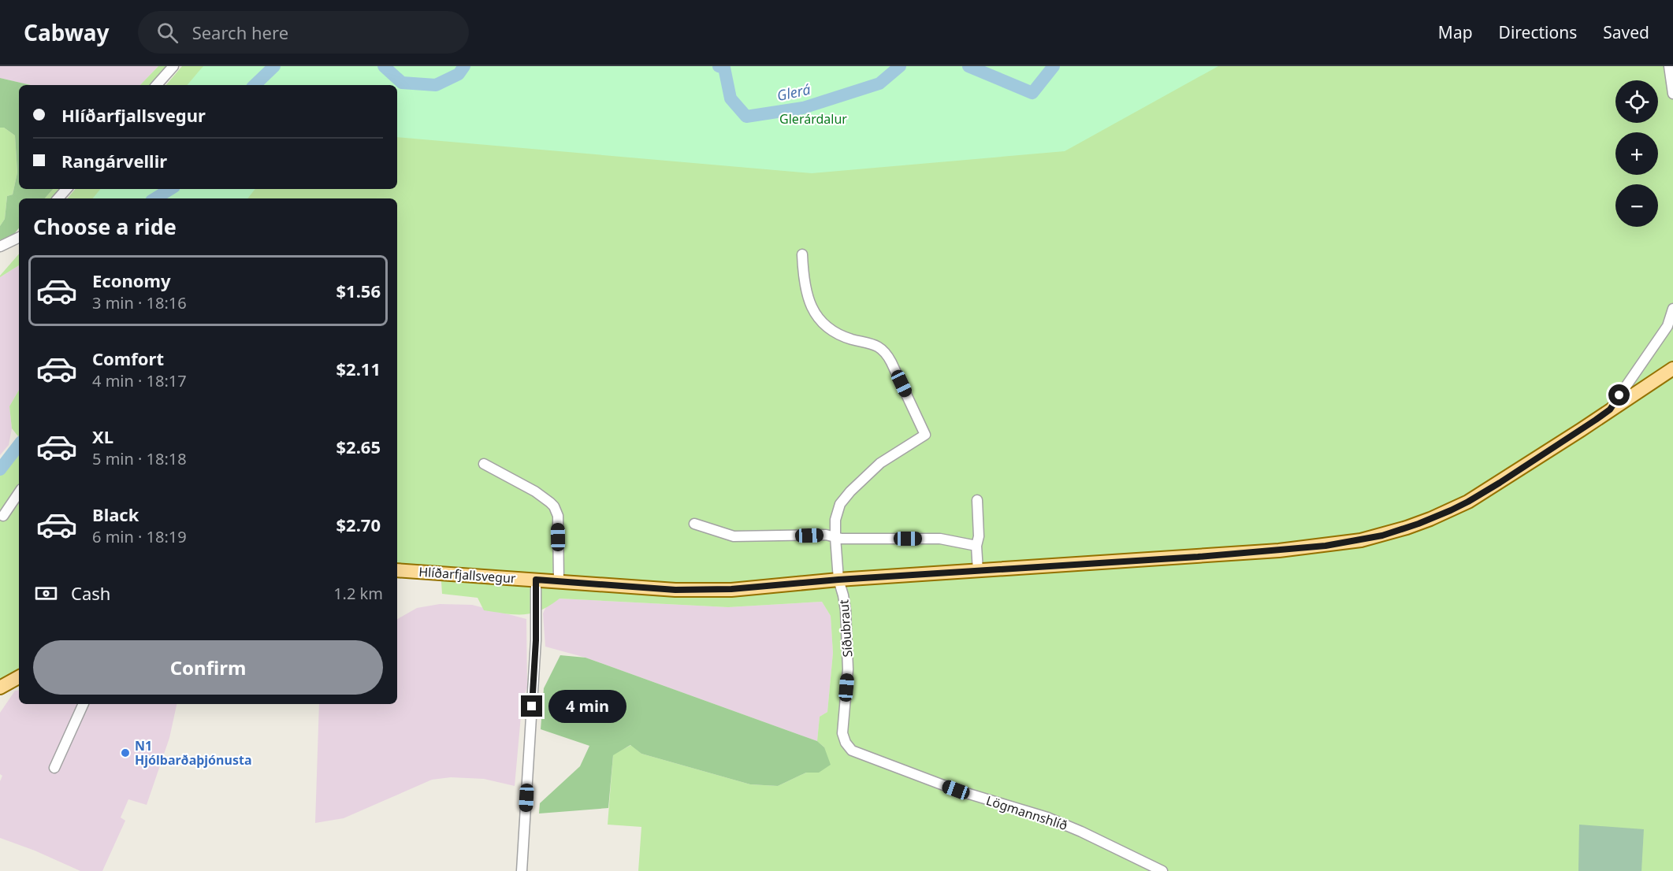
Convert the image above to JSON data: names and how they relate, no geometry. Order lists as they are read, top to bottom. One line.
{"streets":{"main road":["Hlíðarfjallsvegur"],"street":["Síðubraut","Lögmannshlíð"]},"crossings":[["Hlíðarfjallsvegur","Síðubraut"],["Síðubraut","Lögmannshlíð"]],"water":["Glerá"],"parks":["Glerárdalur"],"places":["N1 Hjólbarðaþjónusta"],"page":{"header":"Cabway","search":"Search here","nav":["Map","Directions","Saved"],"map_buttons":["+","−"],"banner":["Hlíðarfjallsvegur","Rangárvellir"],"heading":"Choose a ride","list":[{"name":"Economy","note":"3 min · 18:16","value":"$1.56"},{"name":"Comfort","note":"4 min · 18:17","value":"$2.11"},{"name":"XL","note":"5 min · 18:18","value":"$2.65"},{"name":"Black","note":"6 min · 18:19","value":"$2.70"}],"pay":["Cash","1.2 km"],"buttons":"Confirm","bubble":"4 min"}}
